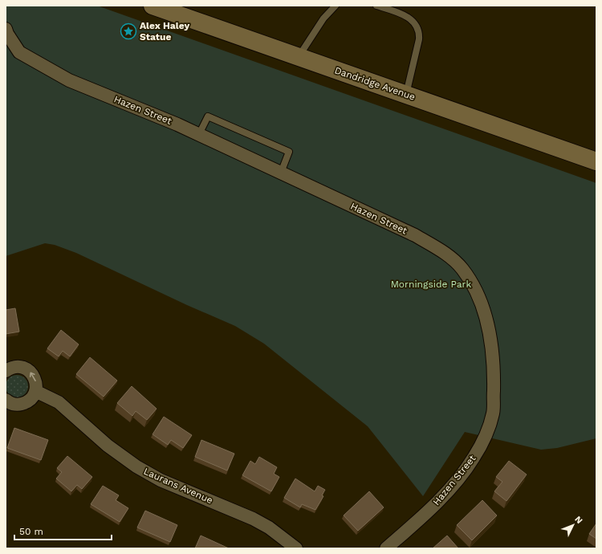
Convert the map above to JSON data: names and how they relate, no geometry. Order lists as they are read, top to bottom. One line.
{"streets":{"street":["Dandridge Avenue","Hazen Street","Laurans Avenue"]},"parks":["Morningside Park"],"places":{"place":["Alex Haley Statue"]},"scale_bar":"50 m","north":"top right"}
